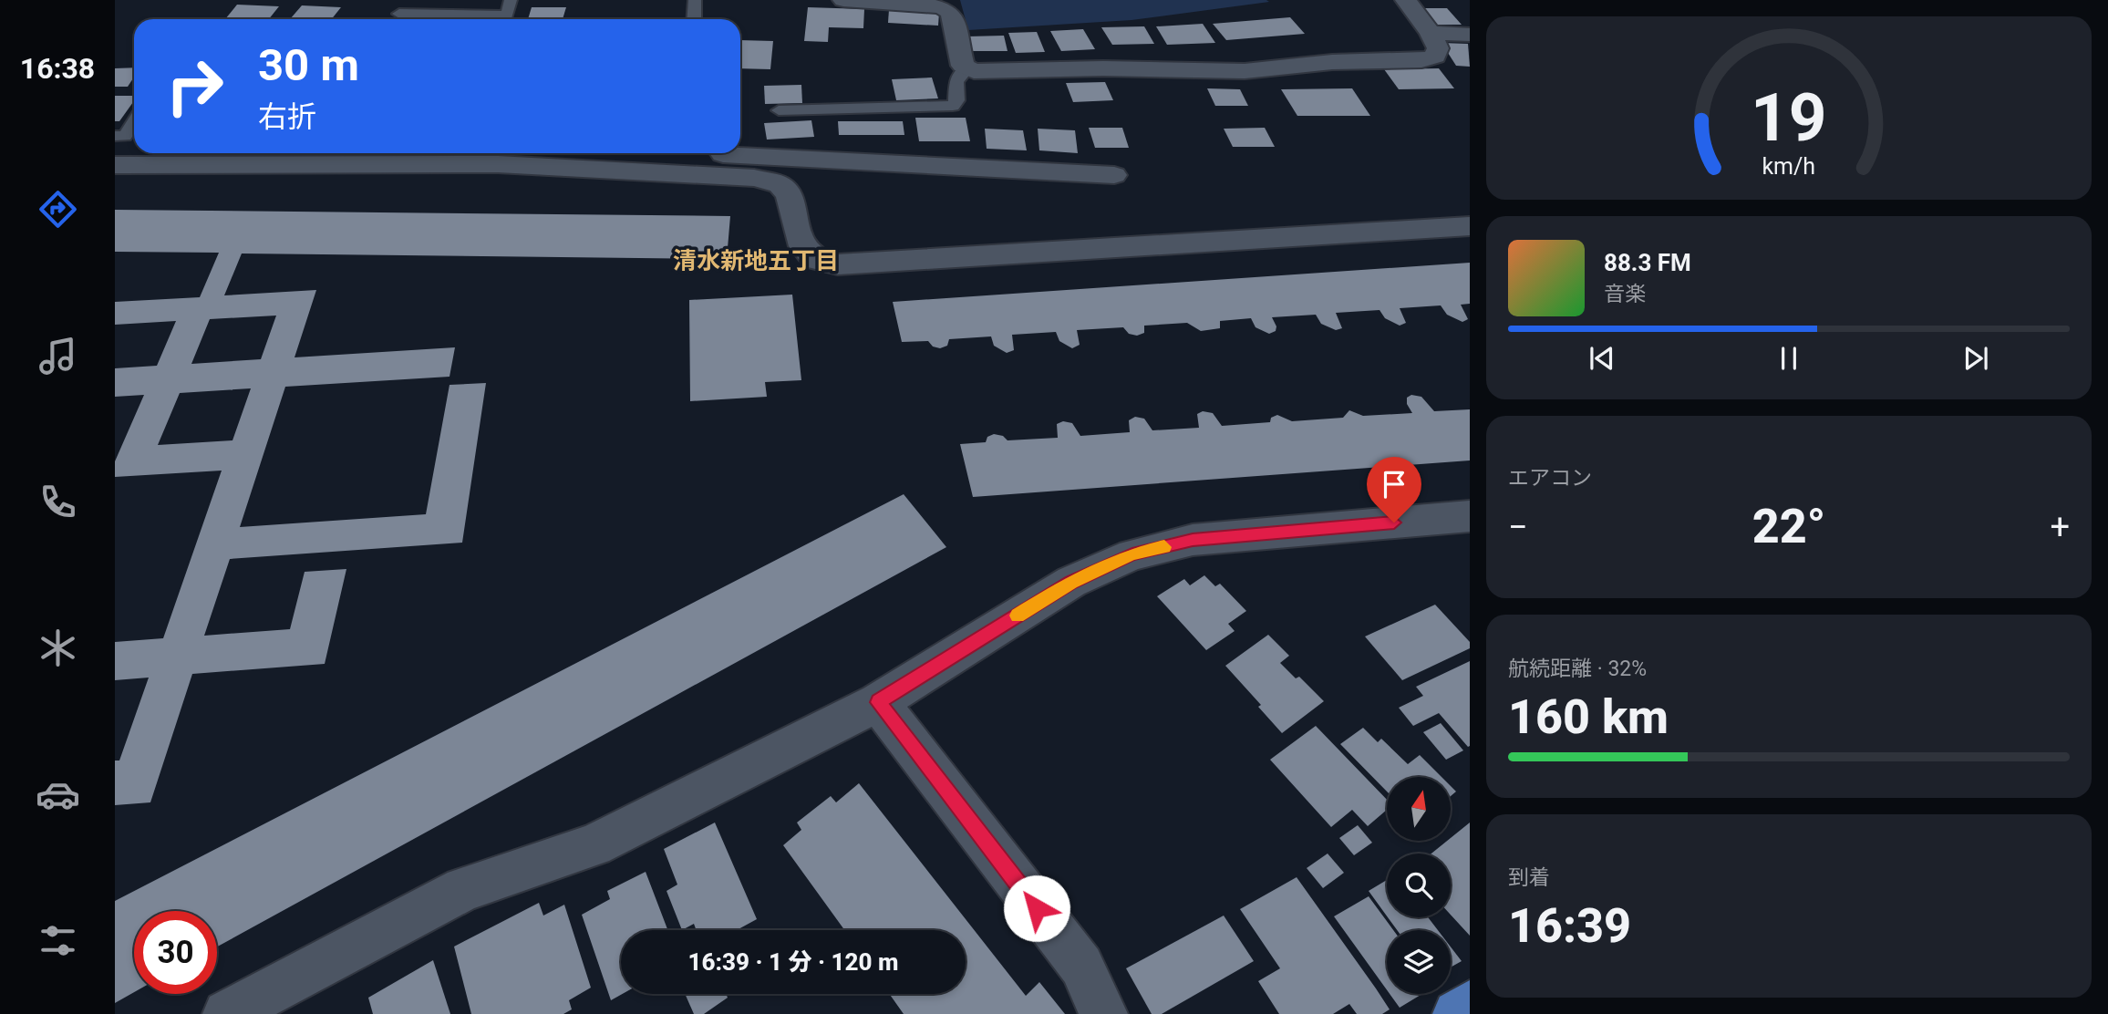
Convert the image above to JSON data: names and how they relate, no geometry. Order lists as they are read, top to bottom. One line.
{"districts":["清水新地五丁目"],"north":"top","page":{"tabs":"16:38","turn":["30 m","右折"],"song":["88.3 FM","音楽"],"tile":["エアコン",["航続距離 · 32%","160 km"],["到着","16:39"]],"heat":["−","22°","+"],"limit":"30","trip":"16:39 · 1 分 · 120 m","gauge":["19","km/h"]}}
